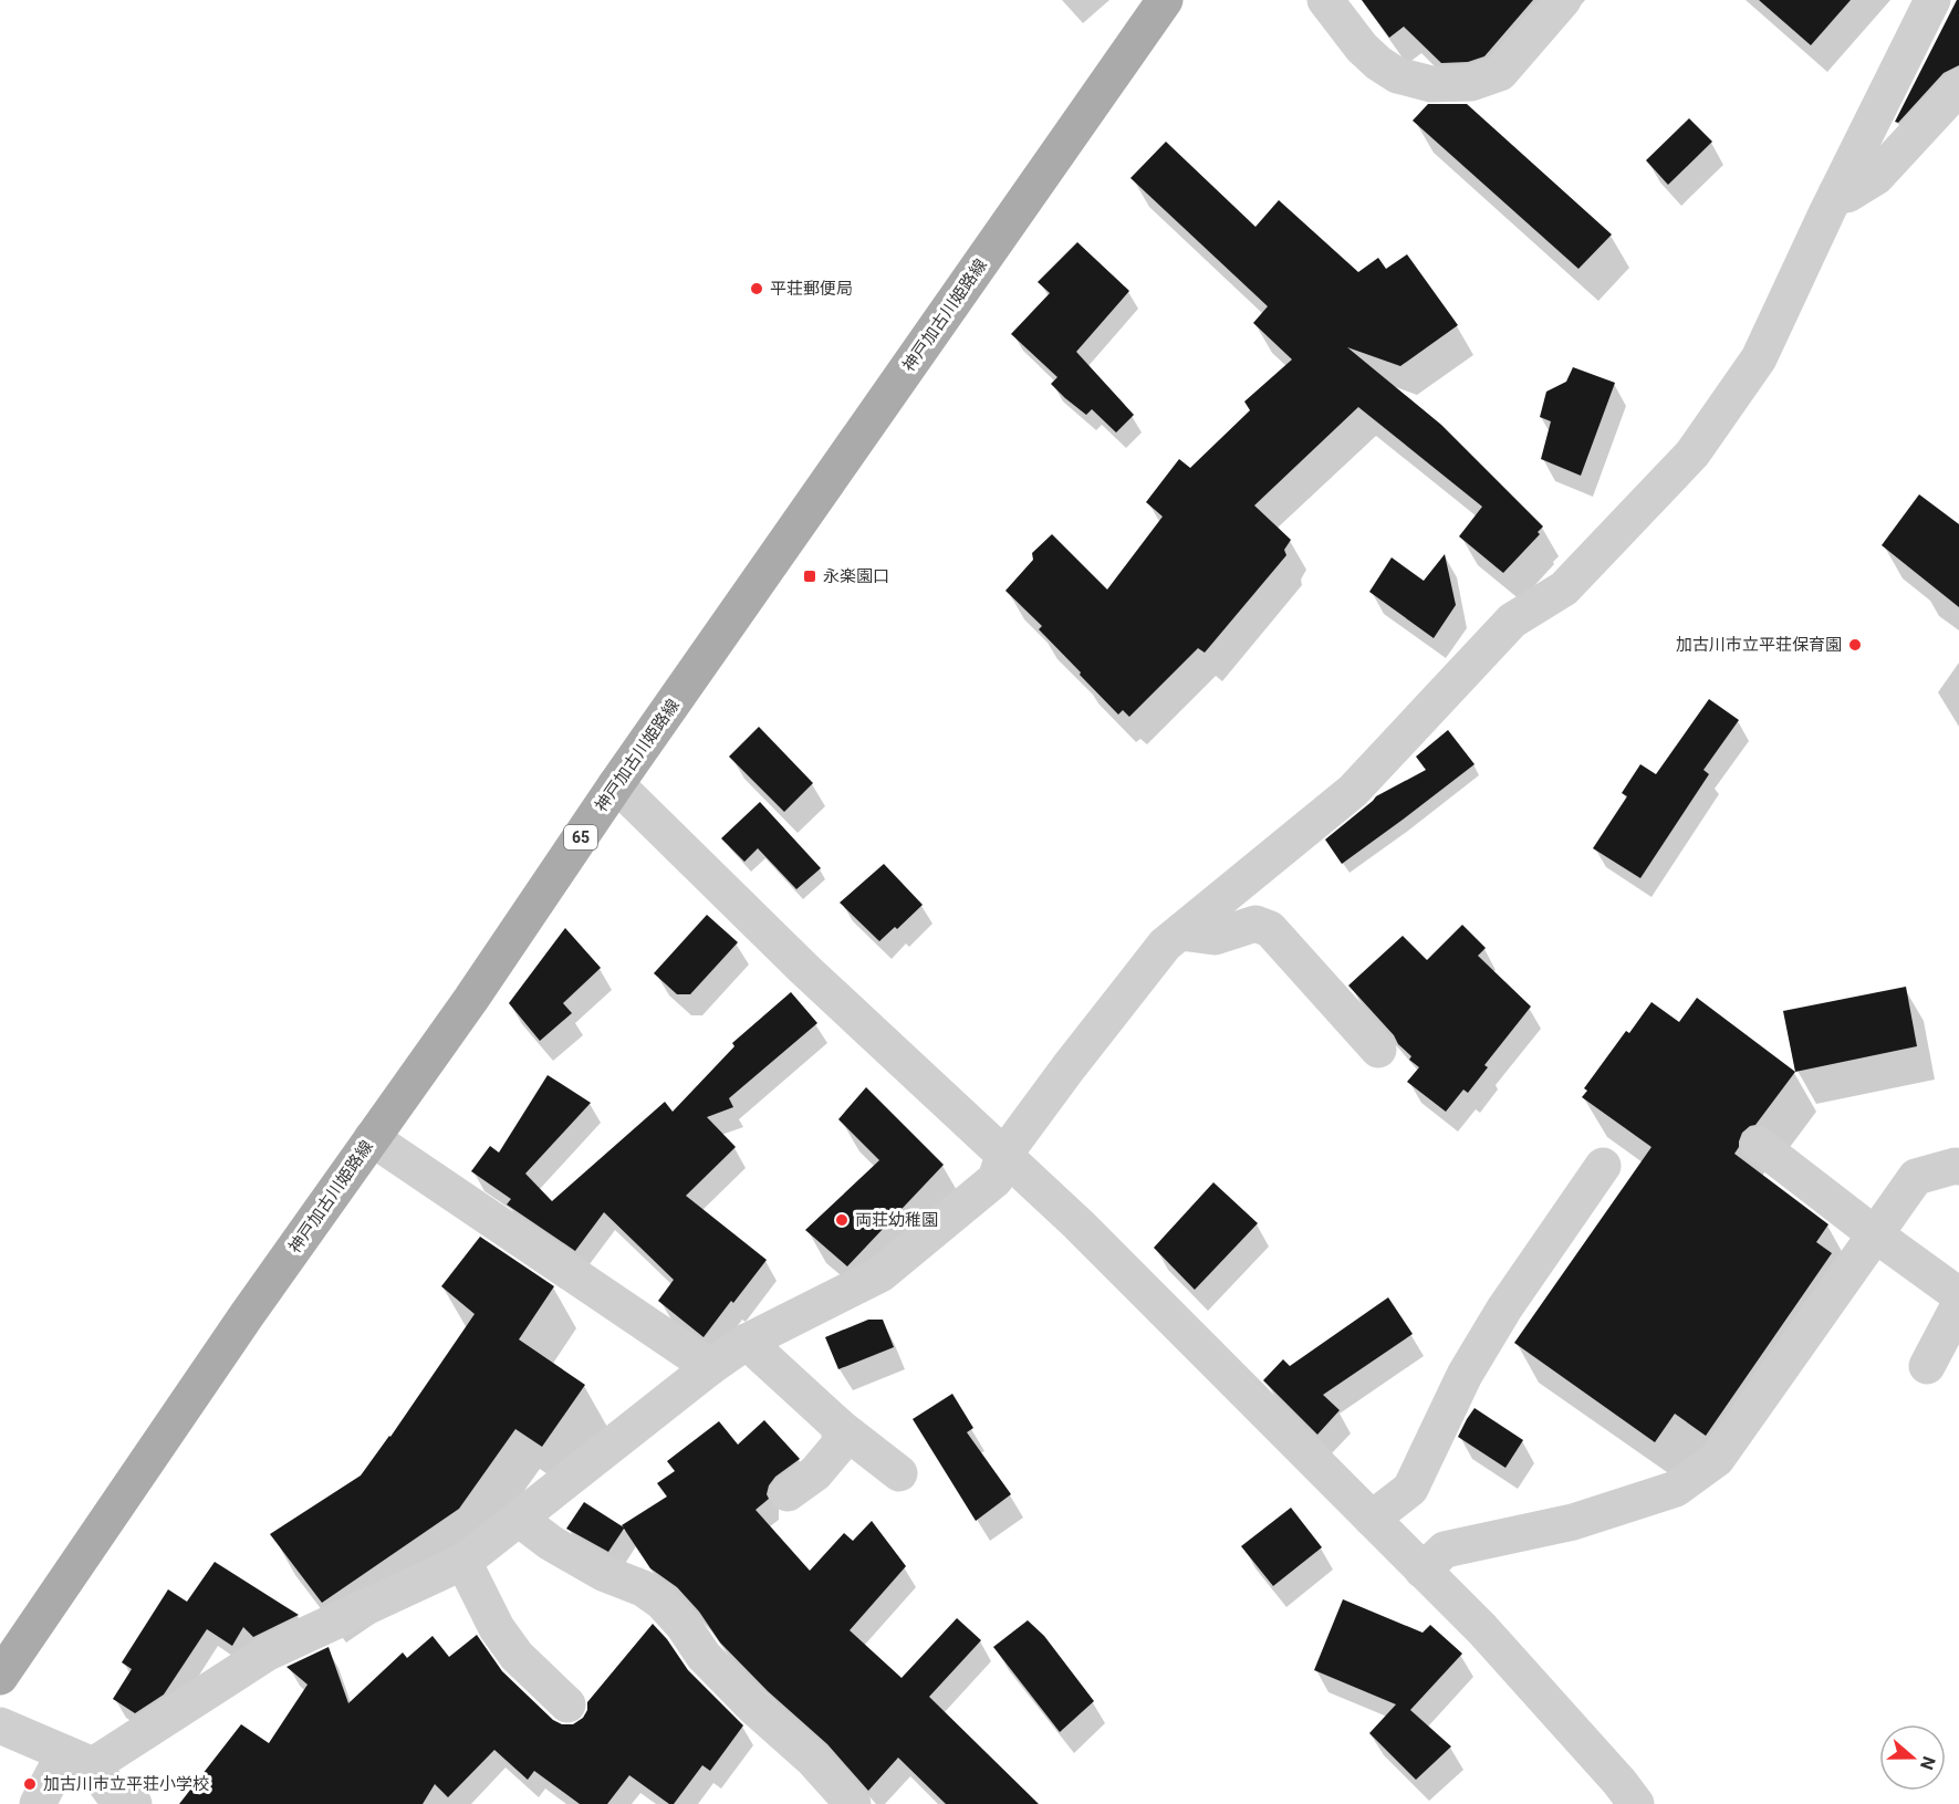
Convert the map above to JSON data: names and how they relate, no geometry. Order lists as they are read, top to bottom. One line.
{"streets":{"main road":["神戸加古川姫路線","65"]},"places":{"other":["平荘郵便局","加古川市立平荘保育園","両荘幼稚園","加古川市立平荘小学校"],"transit":["永楽園口"]},"north":"right"}
